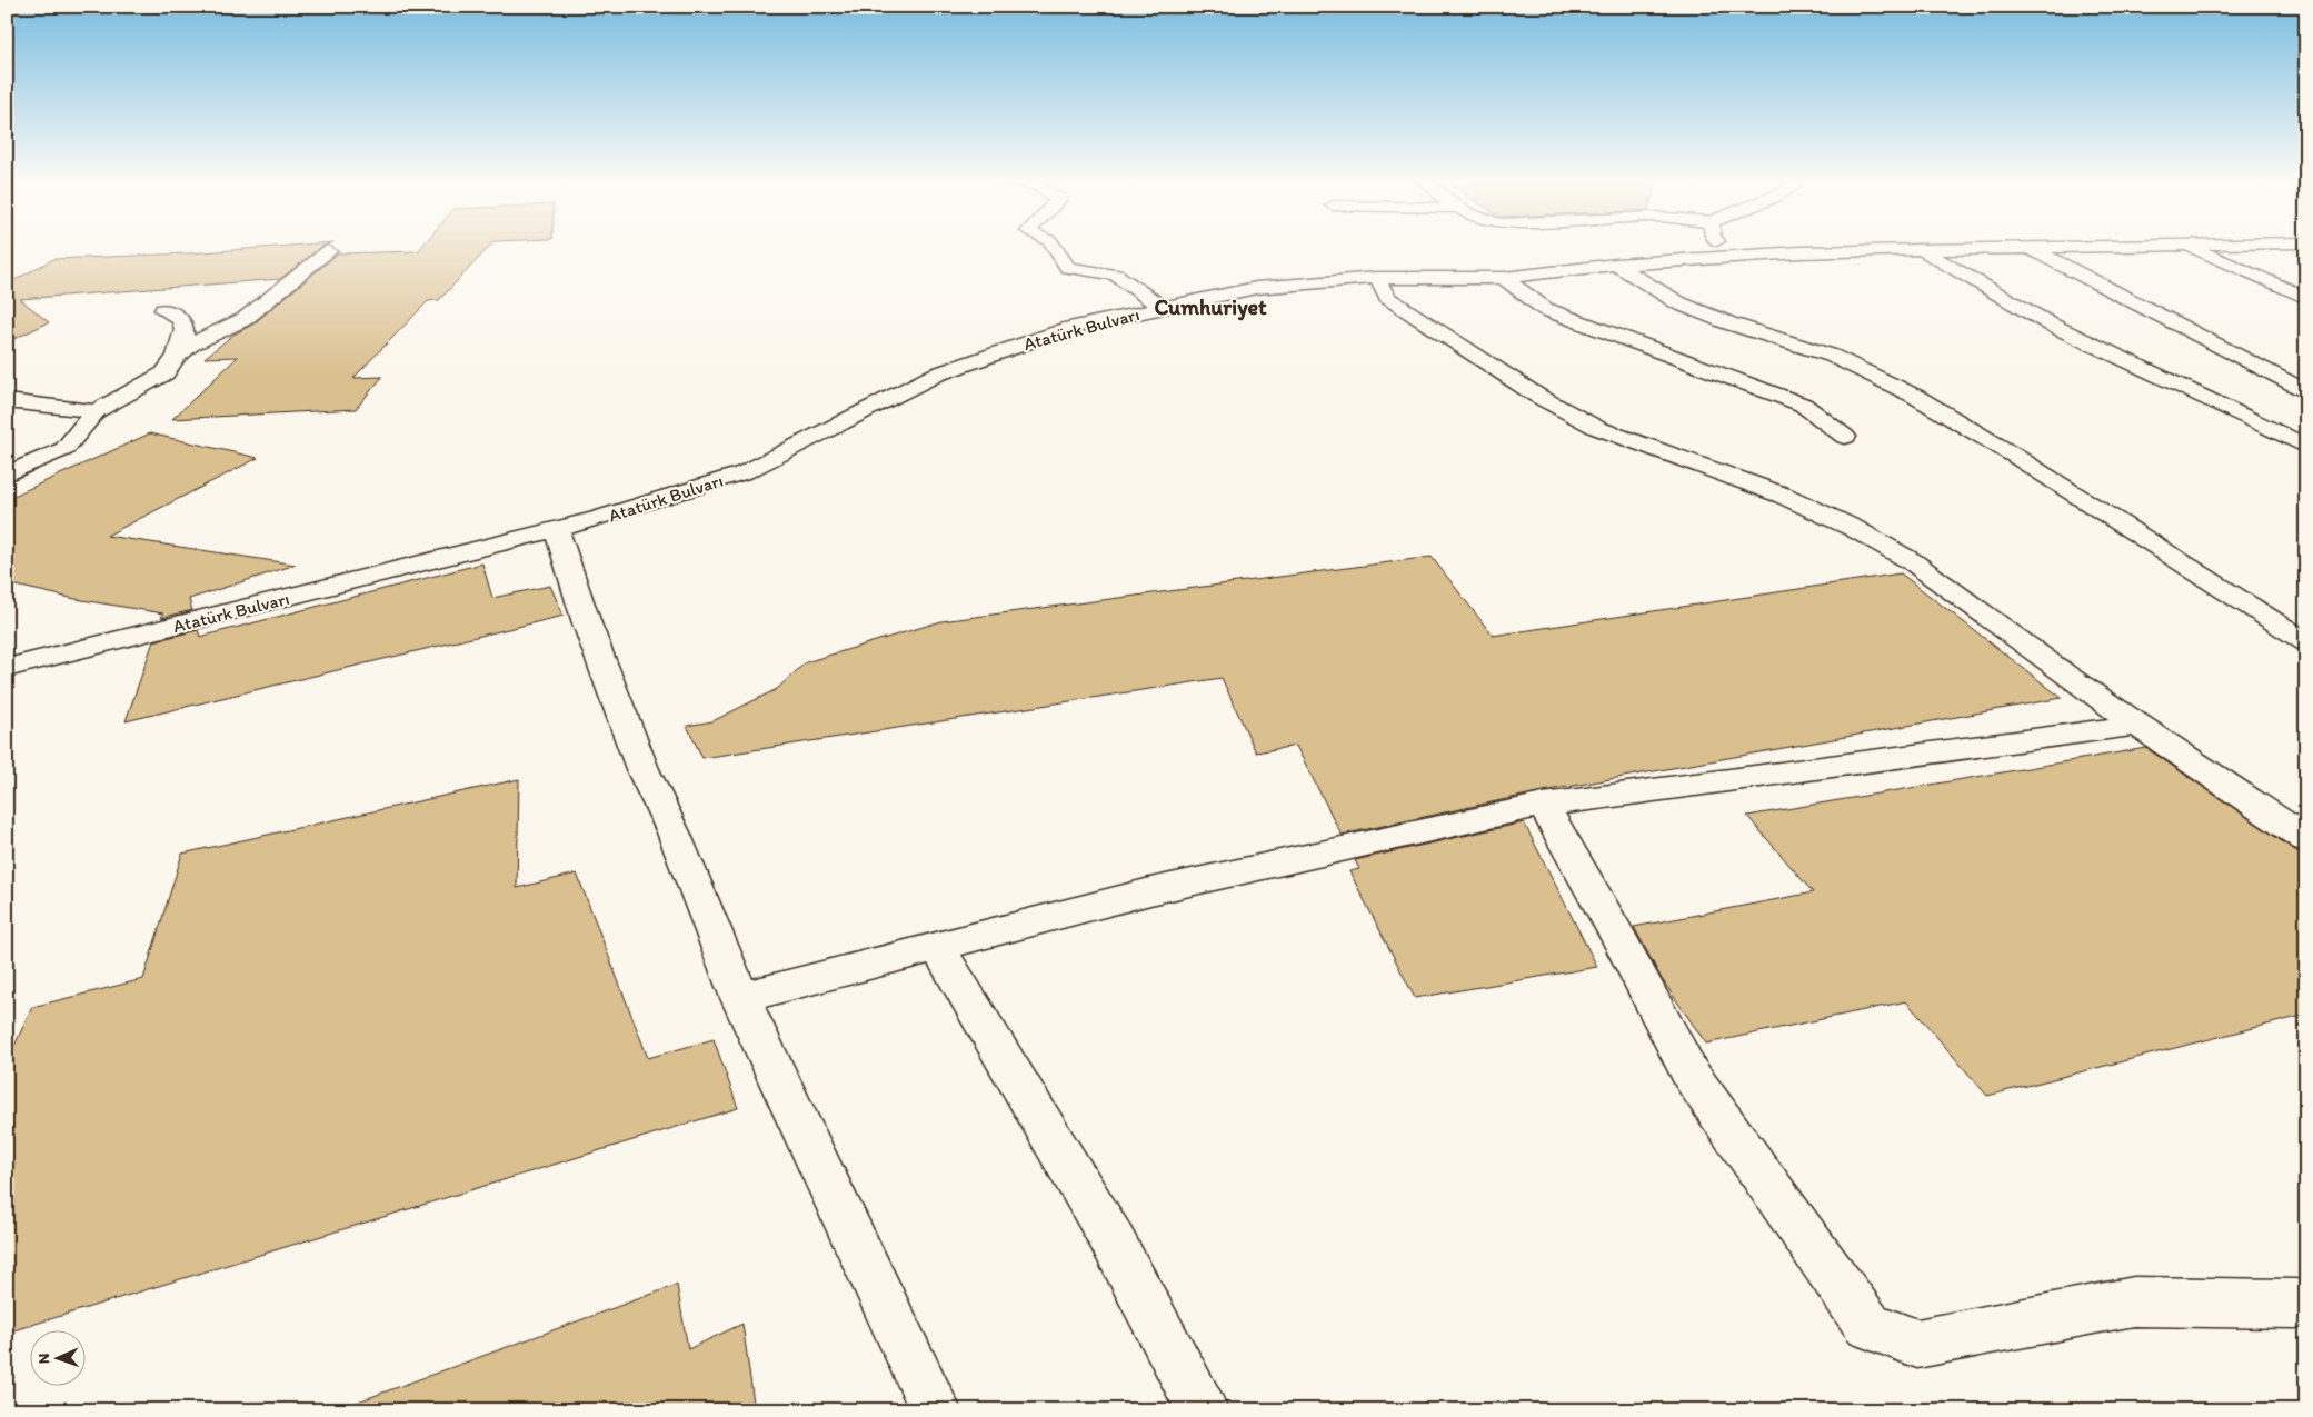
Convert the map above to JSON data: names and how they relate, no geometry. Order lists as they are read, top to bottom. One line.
{"streets":{"street":["Atatürk Bulvarı"]},"districts":["Cumhuriyet"],"north":"left"}
